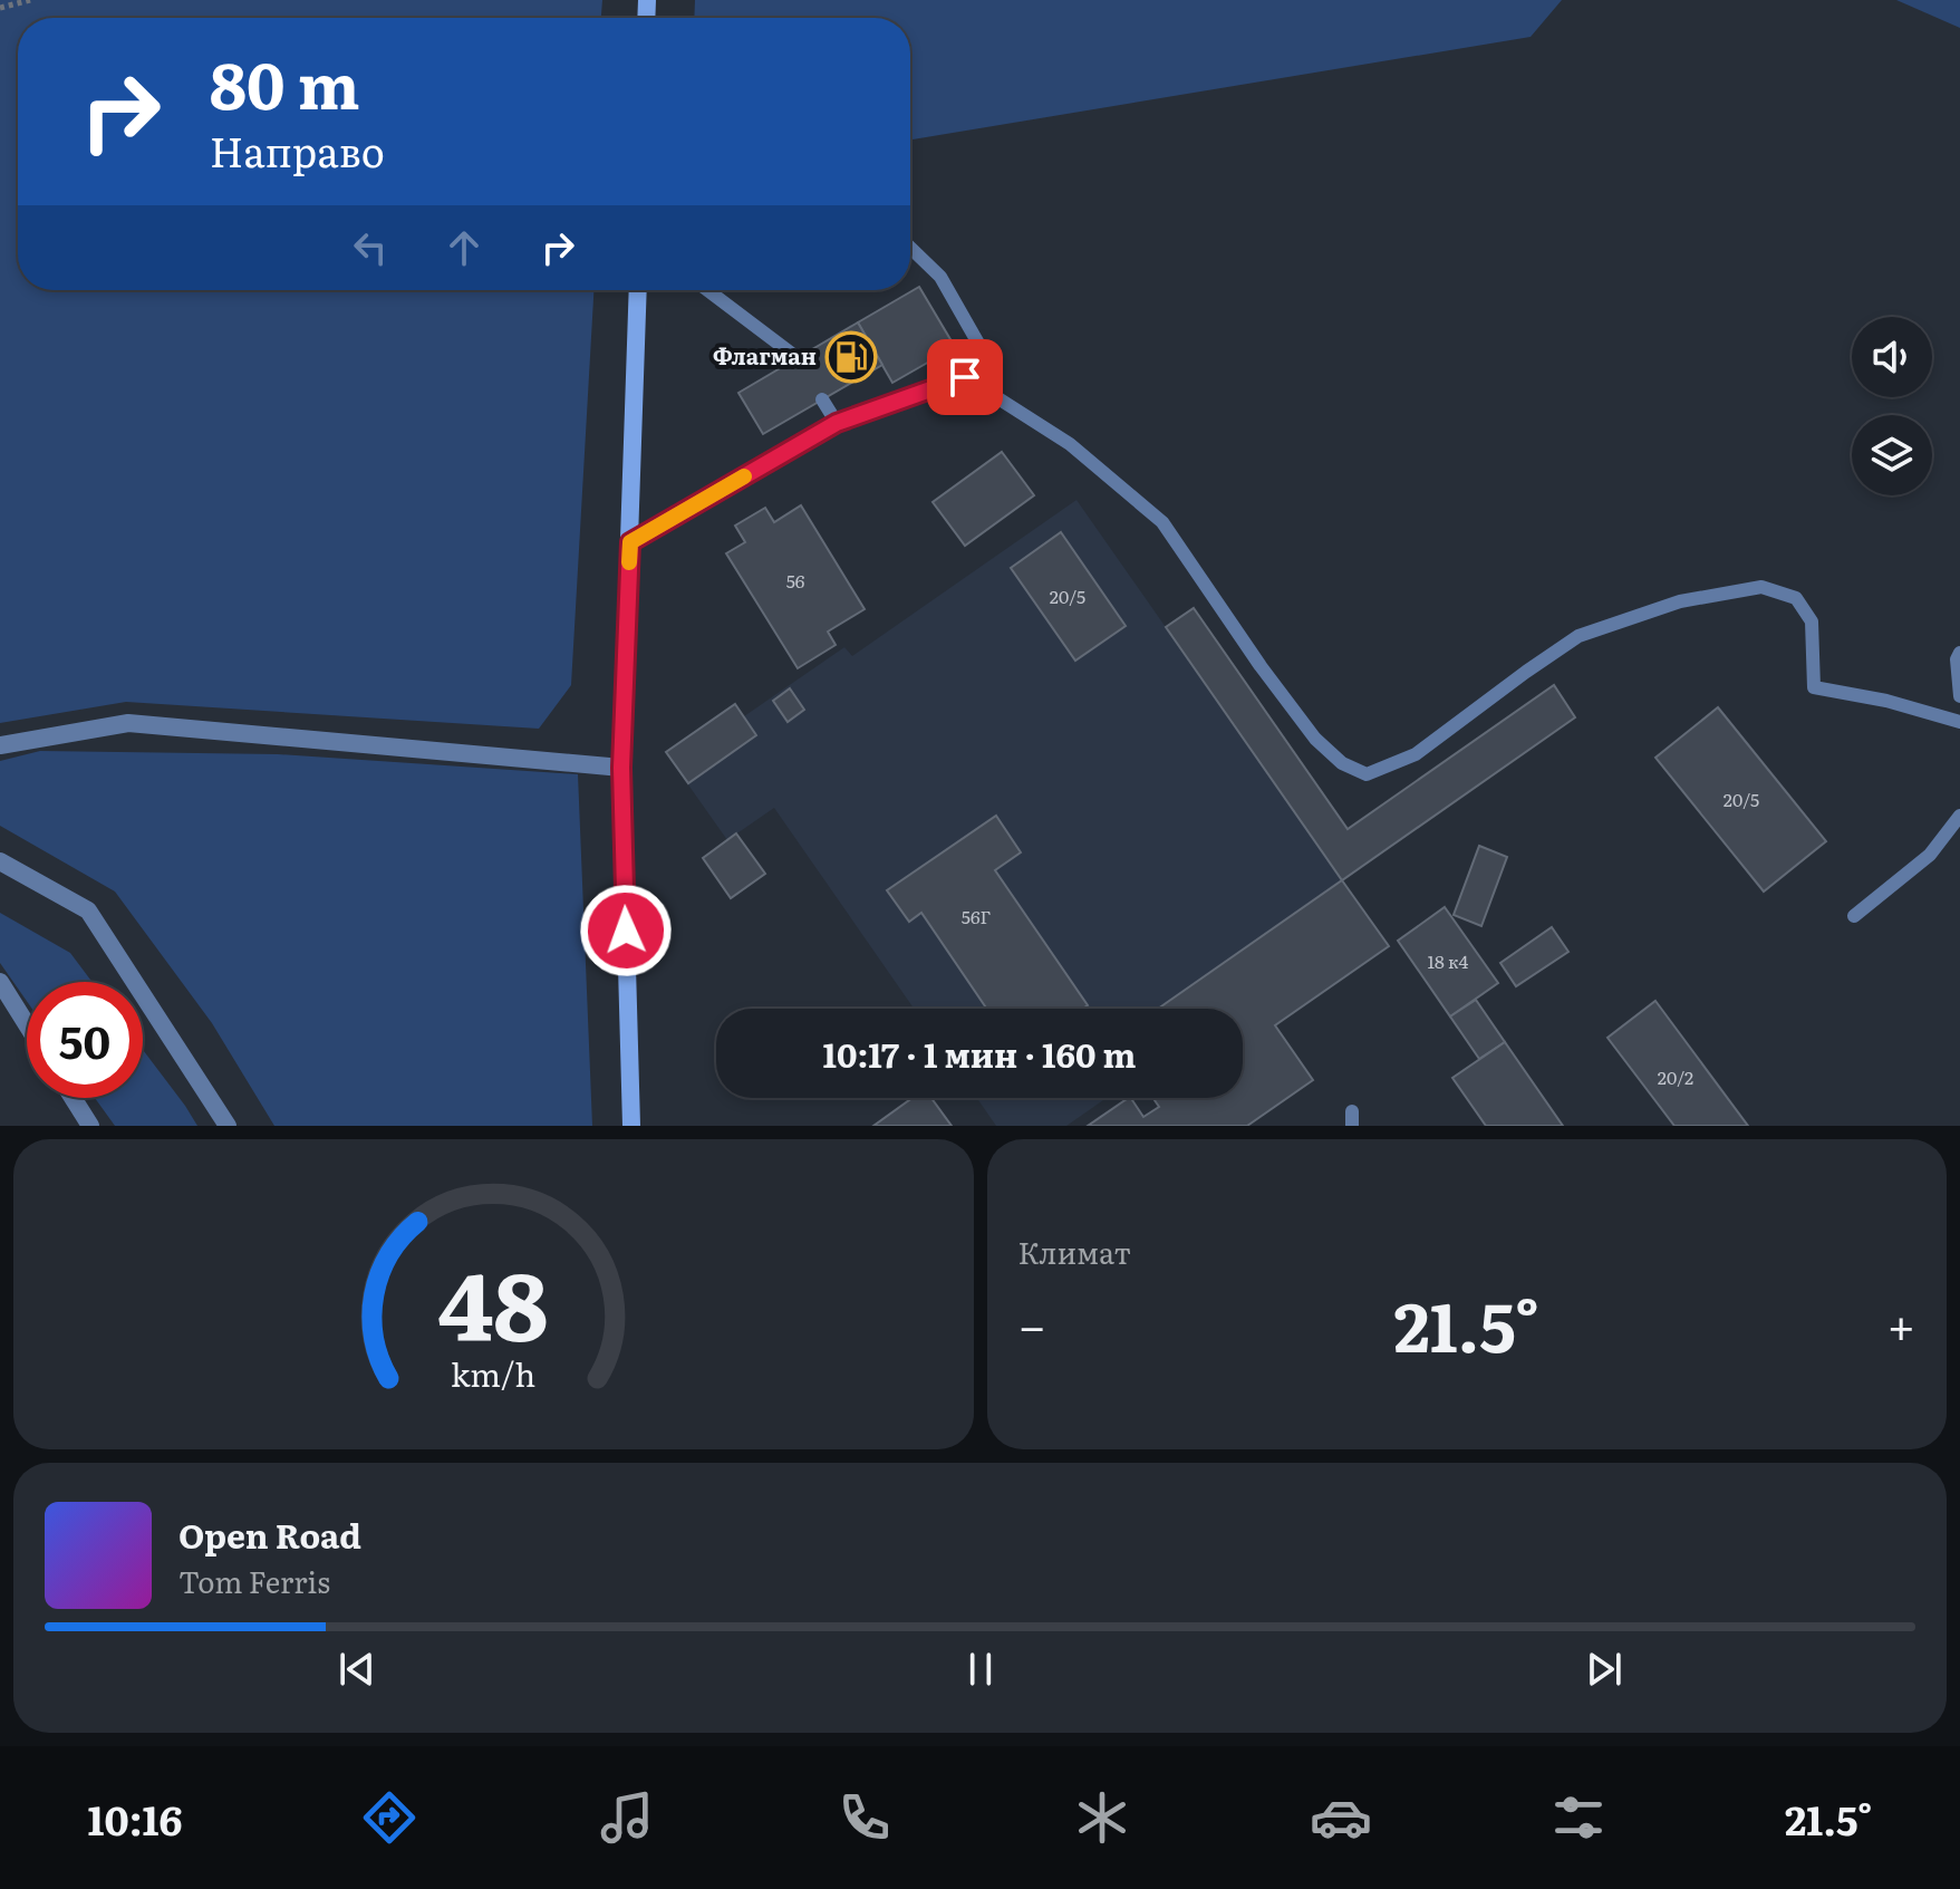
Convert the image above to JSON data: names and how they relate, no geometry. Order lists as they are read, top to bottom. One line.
{"places":{"fuel station":["Флагман"]},"house_numbers":["56","20/5","20/5","56Г","18 к4","20/2"],"page":{"turn":["80 m","Направо"],"limit":"50","trip":"10:17 · 1 мин · 160 m","tile":"Климат","heat":["−","21.5°","+"],"song":["Open Road","Tom Ferris"],"tabs":["10:16","21.5°"],"gauge":["48","km/h"]}}
